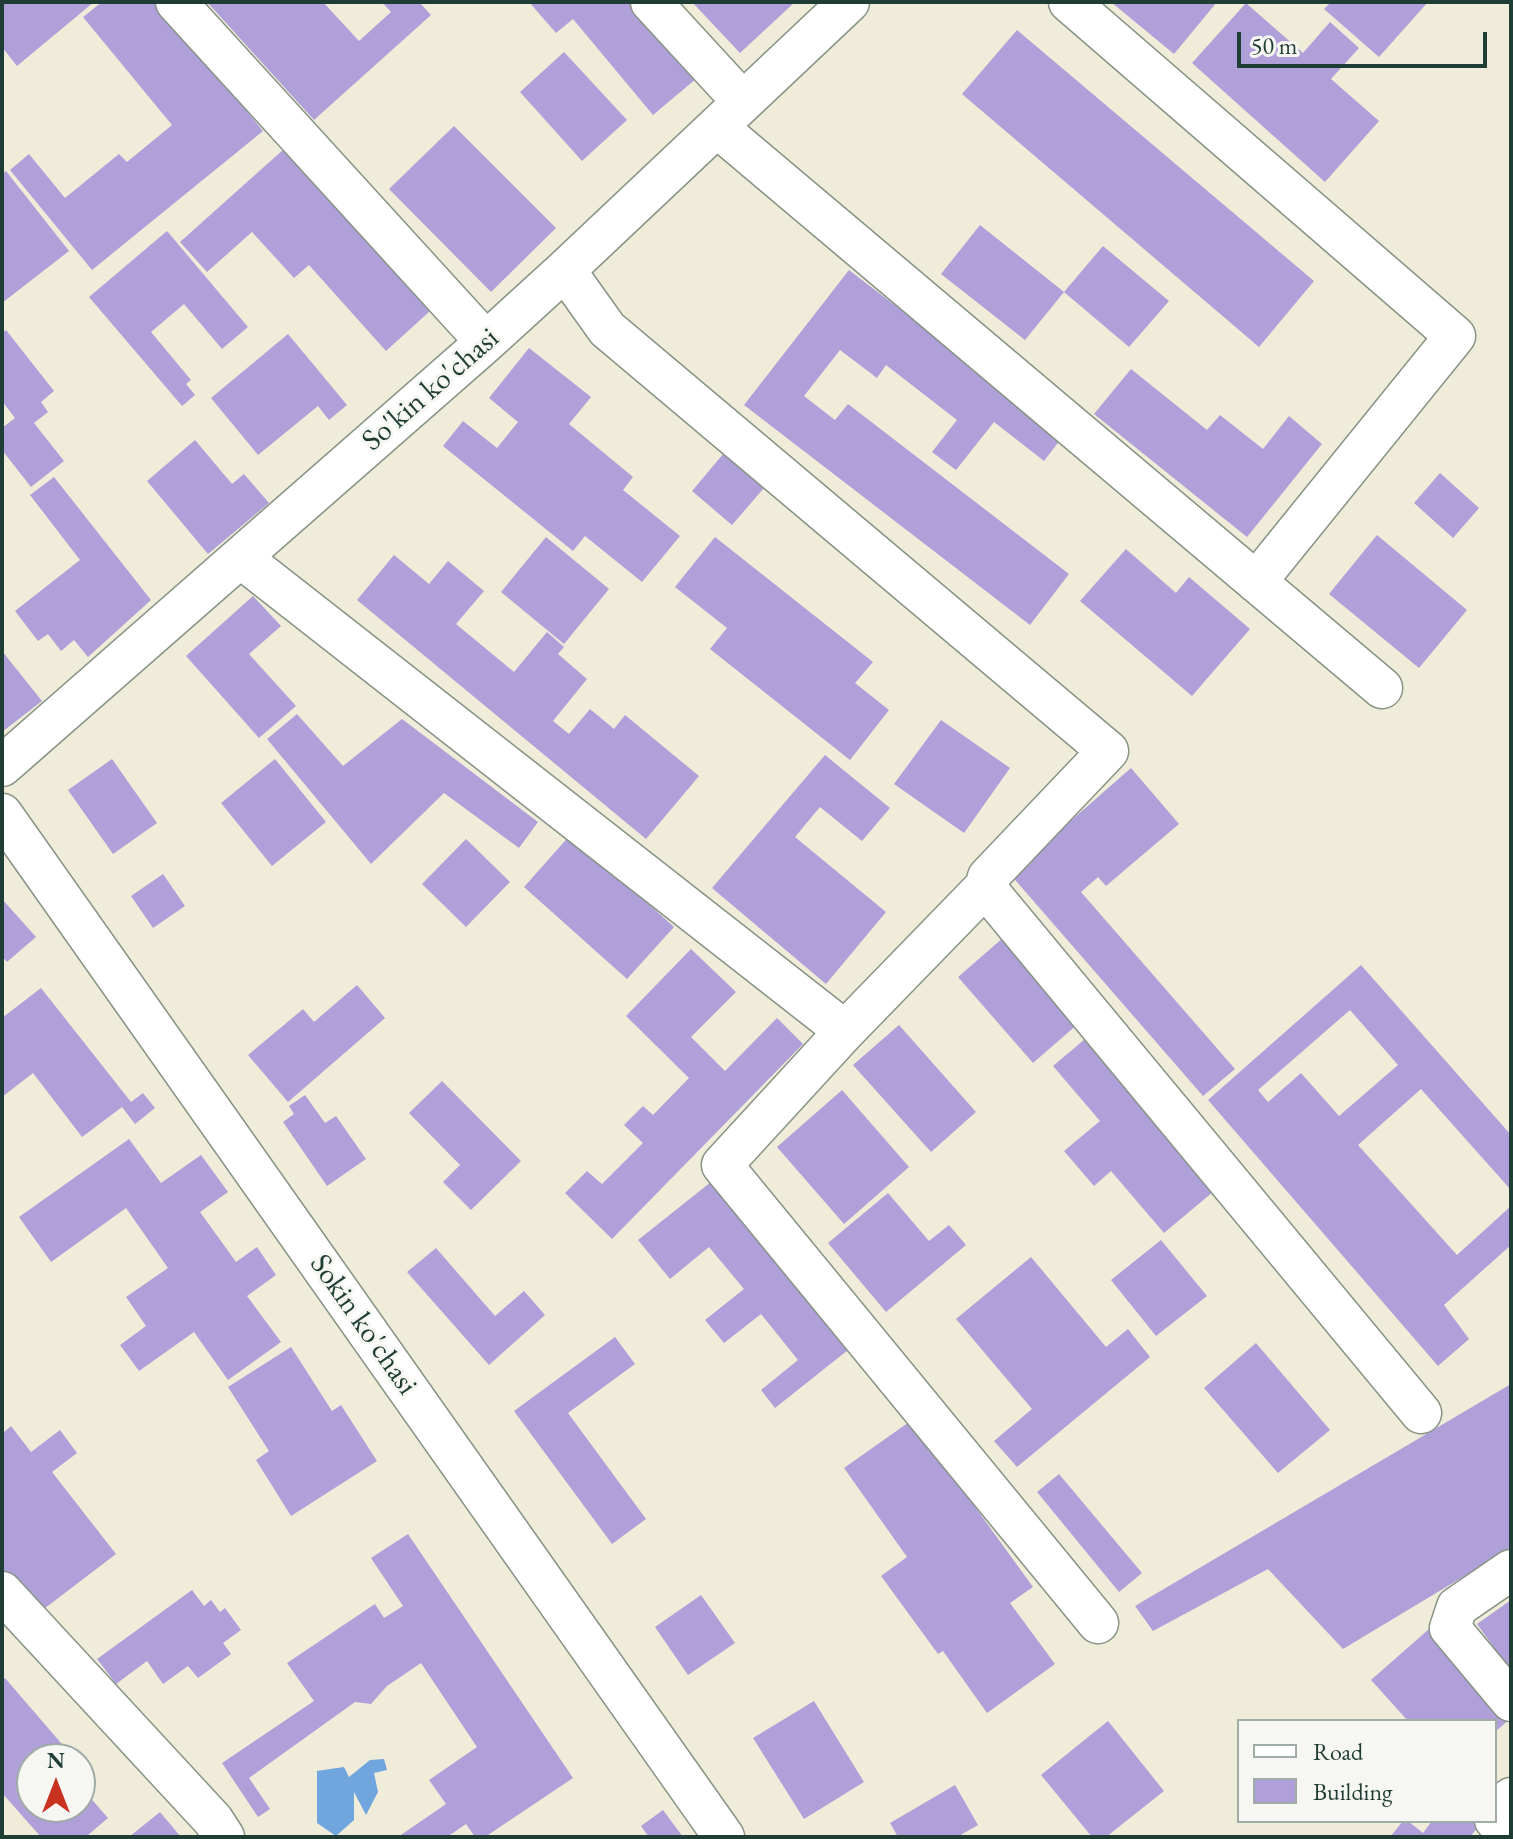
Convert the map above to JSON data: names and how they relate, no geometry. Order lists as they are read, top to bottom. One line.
{"streets":{"street":["So'kin ko'chasi","Sokin ko'chasi"]},"legend":["Road","Building"],"scale_bar":"50 m","north":"top"}
